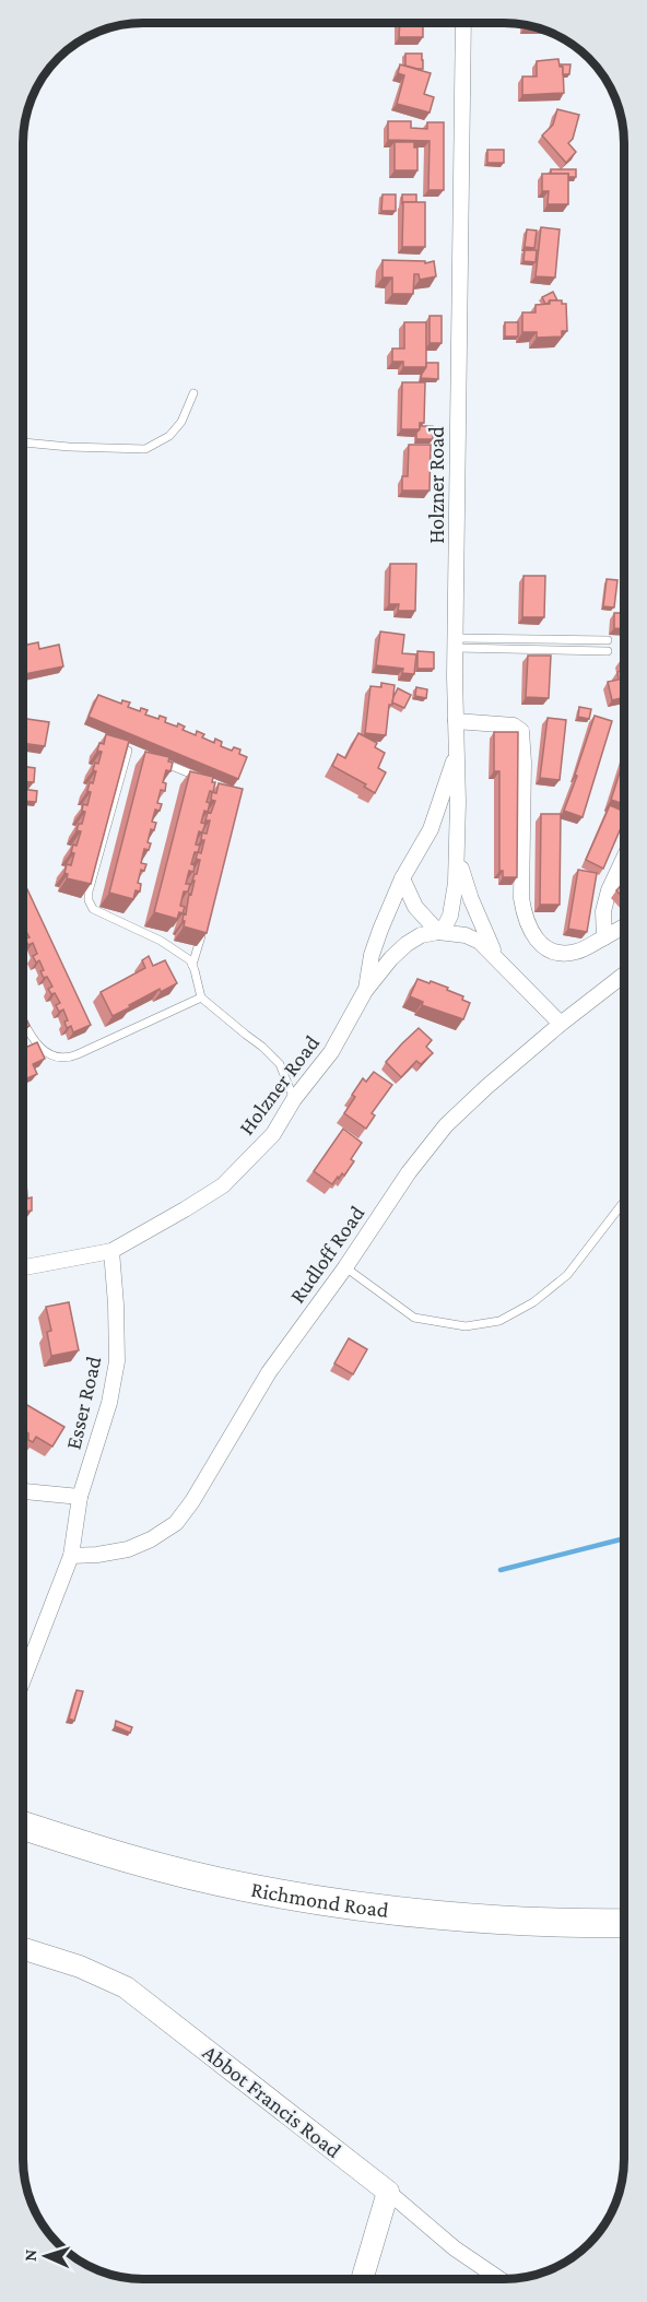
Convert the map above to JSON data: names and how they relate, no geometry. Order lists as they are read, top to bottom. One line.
{"streets":{"highway":["Richmond Road"],"street":["Holzner Road","Rudloff Road","Esser Road","Abbot Francis Road"]},"crossings":[["Holzner Road","Rudloff Road"],["Holzner Road","Esser Road"]],"north":"left"}
